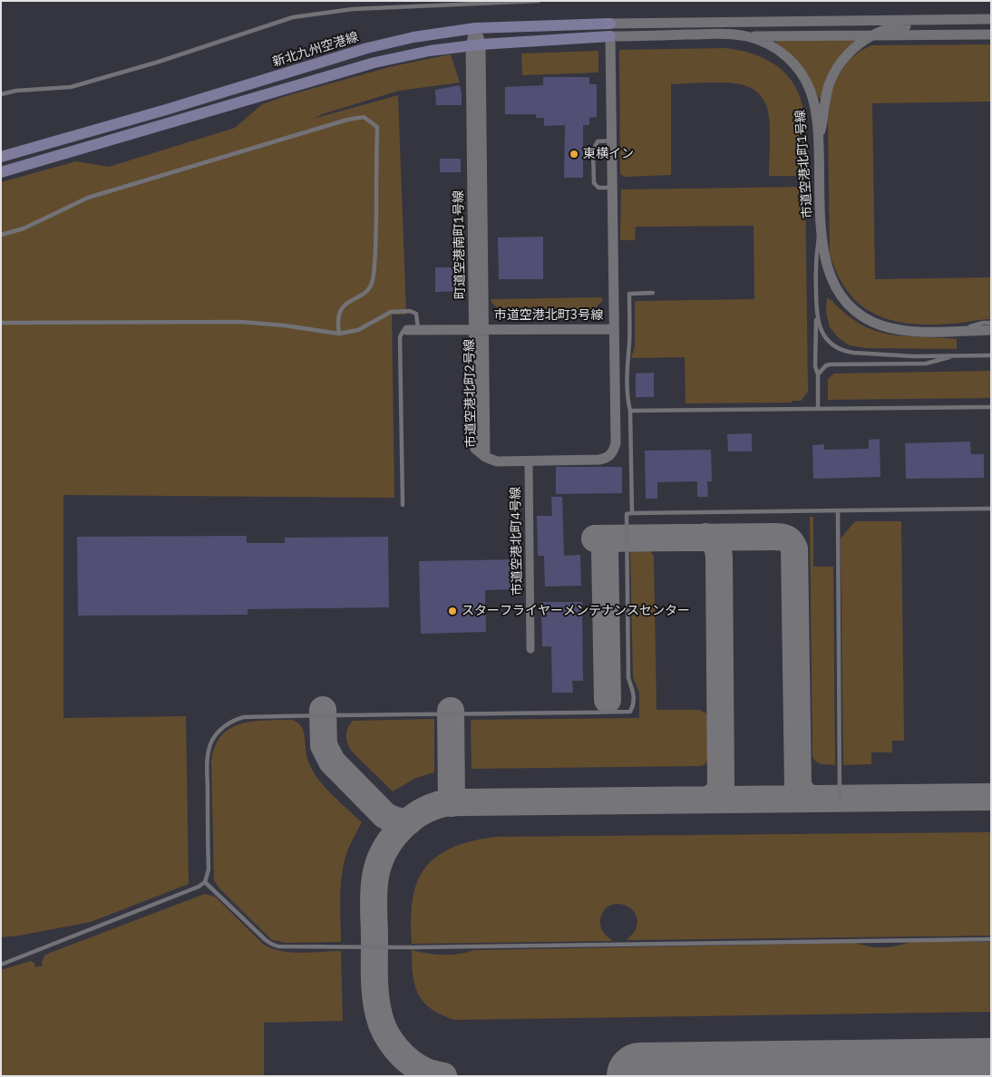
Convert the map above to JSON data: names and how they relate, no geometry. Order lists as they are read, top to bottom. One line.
{"streets":{"main road":["新北九州空港線"],"street":["市道空港北町1号線","市道空港北町3号線","市道空港北町2号線","市道空港北町4号線"]},"crossings":[["新北九州空港線","市道空港北町2号線"],["市道空港北町1号線","市道空港北町2号線"],["市道空港北町3号線","市道空港北町2号線"],["市道空港北町2号線","市道空港北町4号線"]],"places":["東横イン","スターフライヤーメンテナンスセンター"]}
